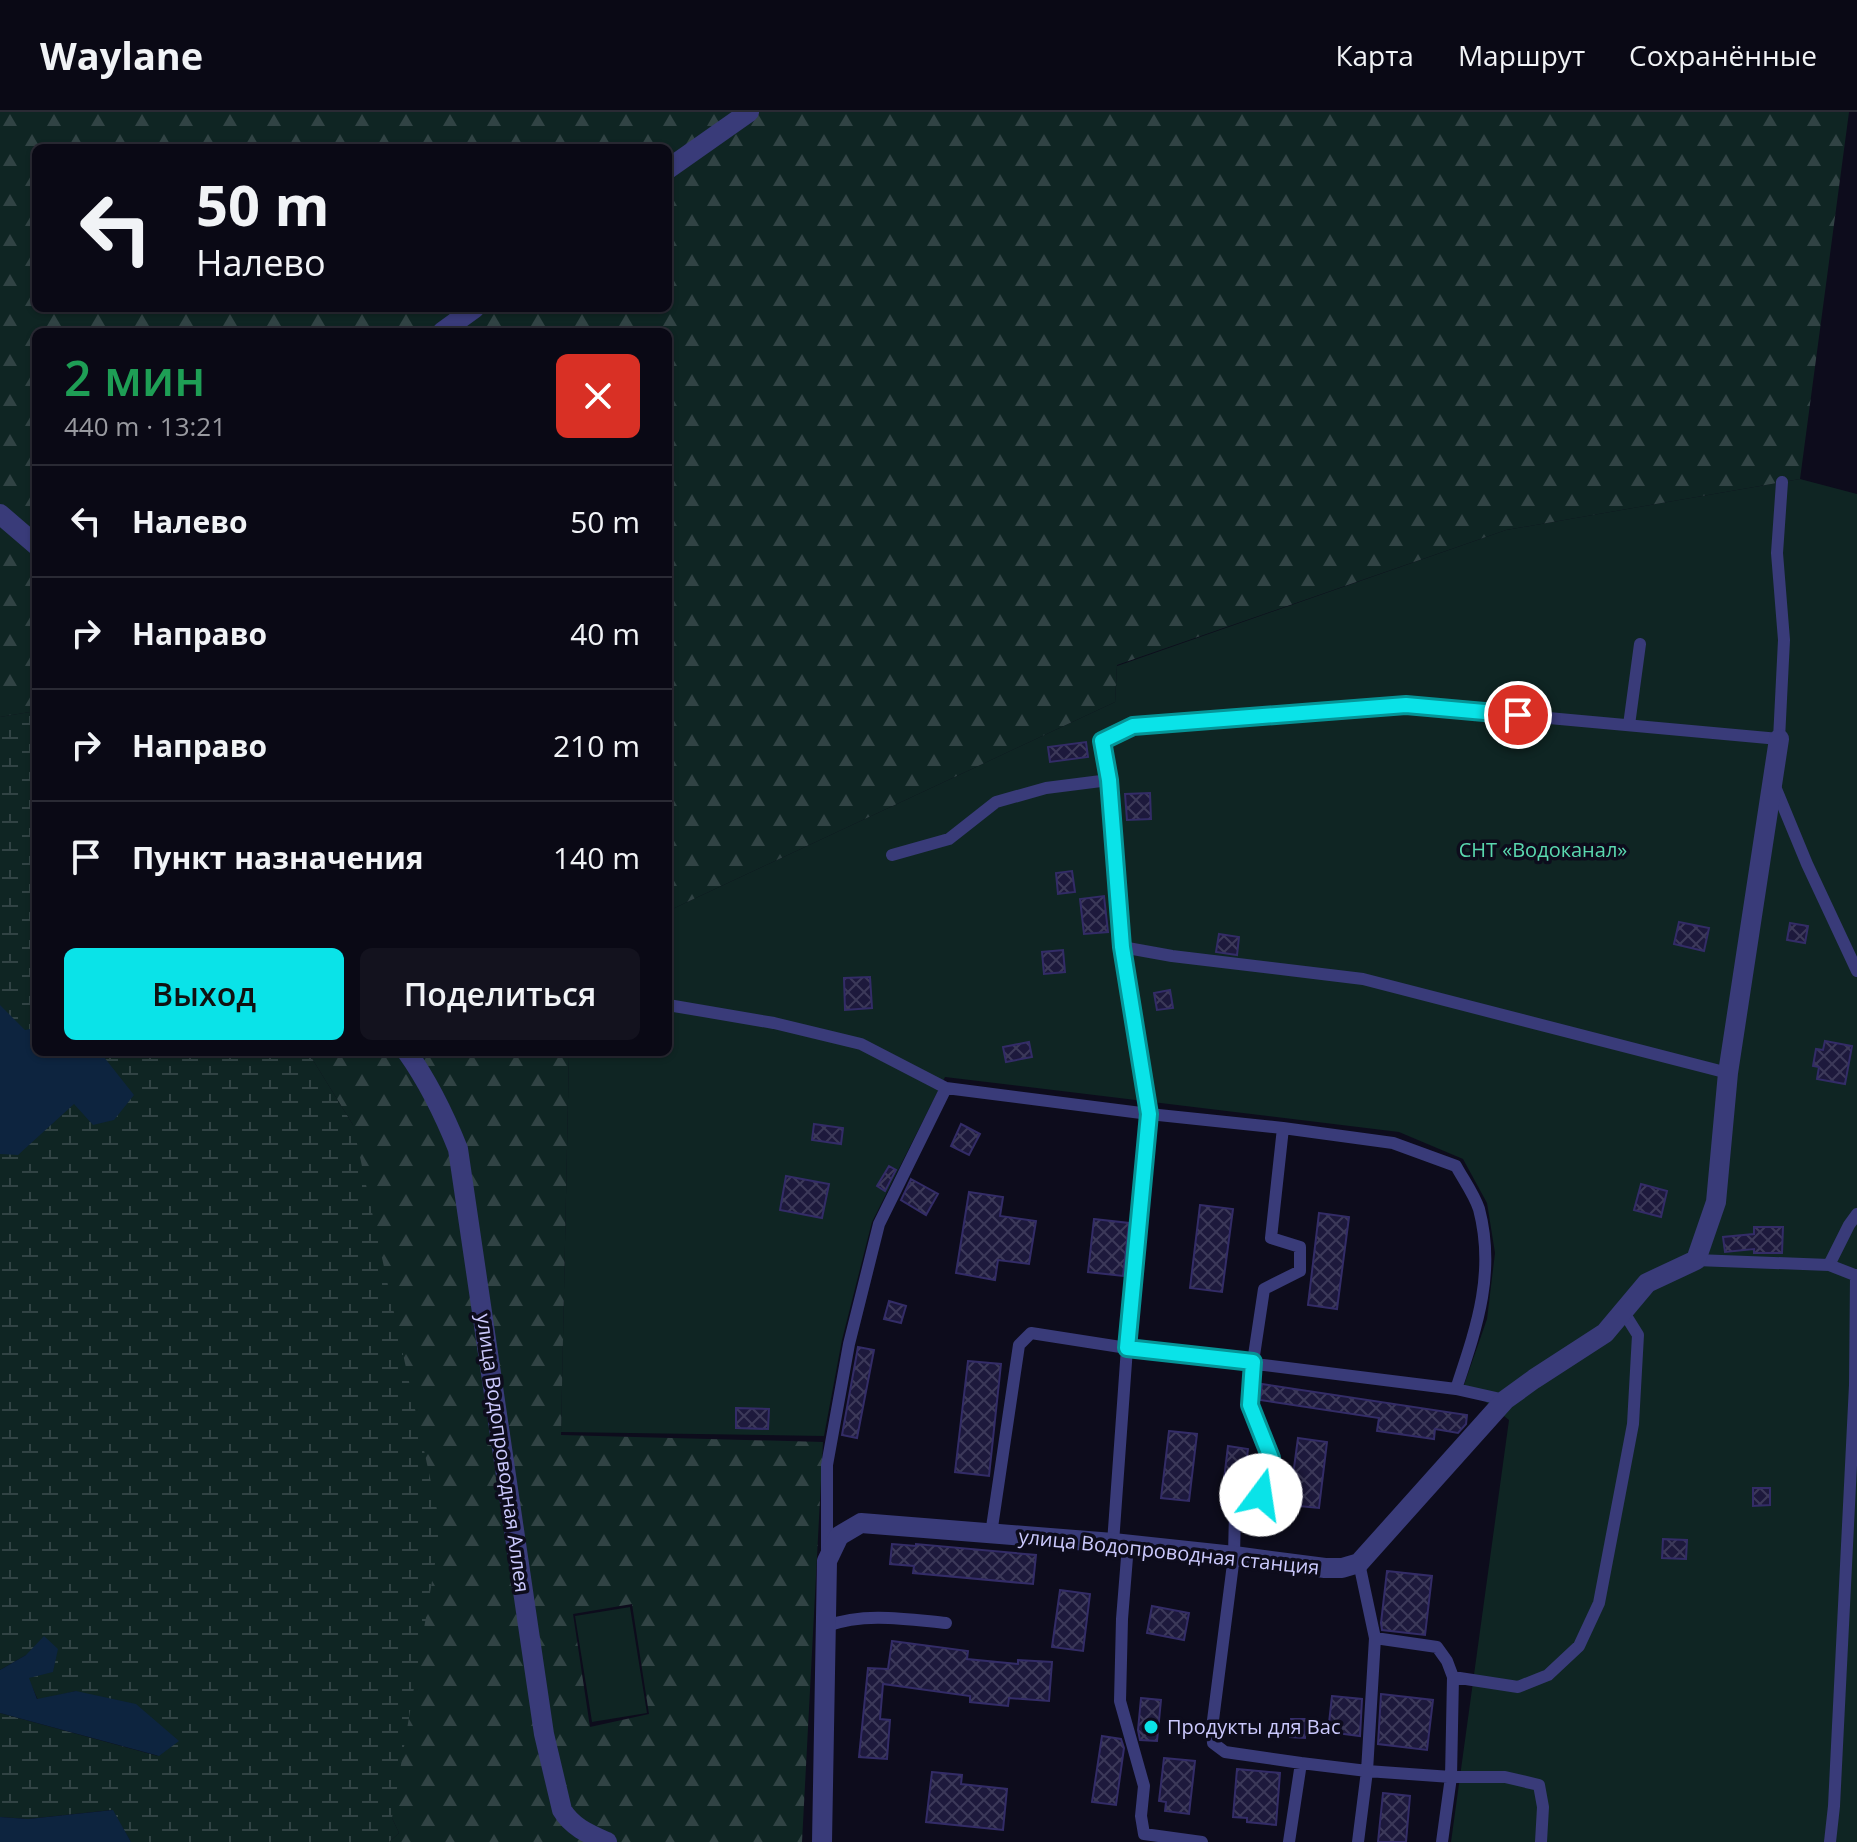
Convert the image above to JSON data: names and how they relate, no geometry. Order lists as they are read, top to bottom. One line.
{"streets":{"street":["улица Водопроводная Аллея","улица Водопроводная станция"]},"parks":["СНТ «Водоканал»"],"places":["Продукты для Вас"],"page":{"header":"Waylane","nav":["Карта","Маршрут","Сохранённые"],"turn":["50 m","Налево"],"heading":["2 мин","440 m · 13:21"],"list":[{"name":"Налево","value":"50 m"},{"name":"Направо","value":"40 m"},{"name":"Направо","value":"210 m"},{"name":"Пункт назначения","value":"140 m"}],"buttons":["Выход","Поделиться"]}}
